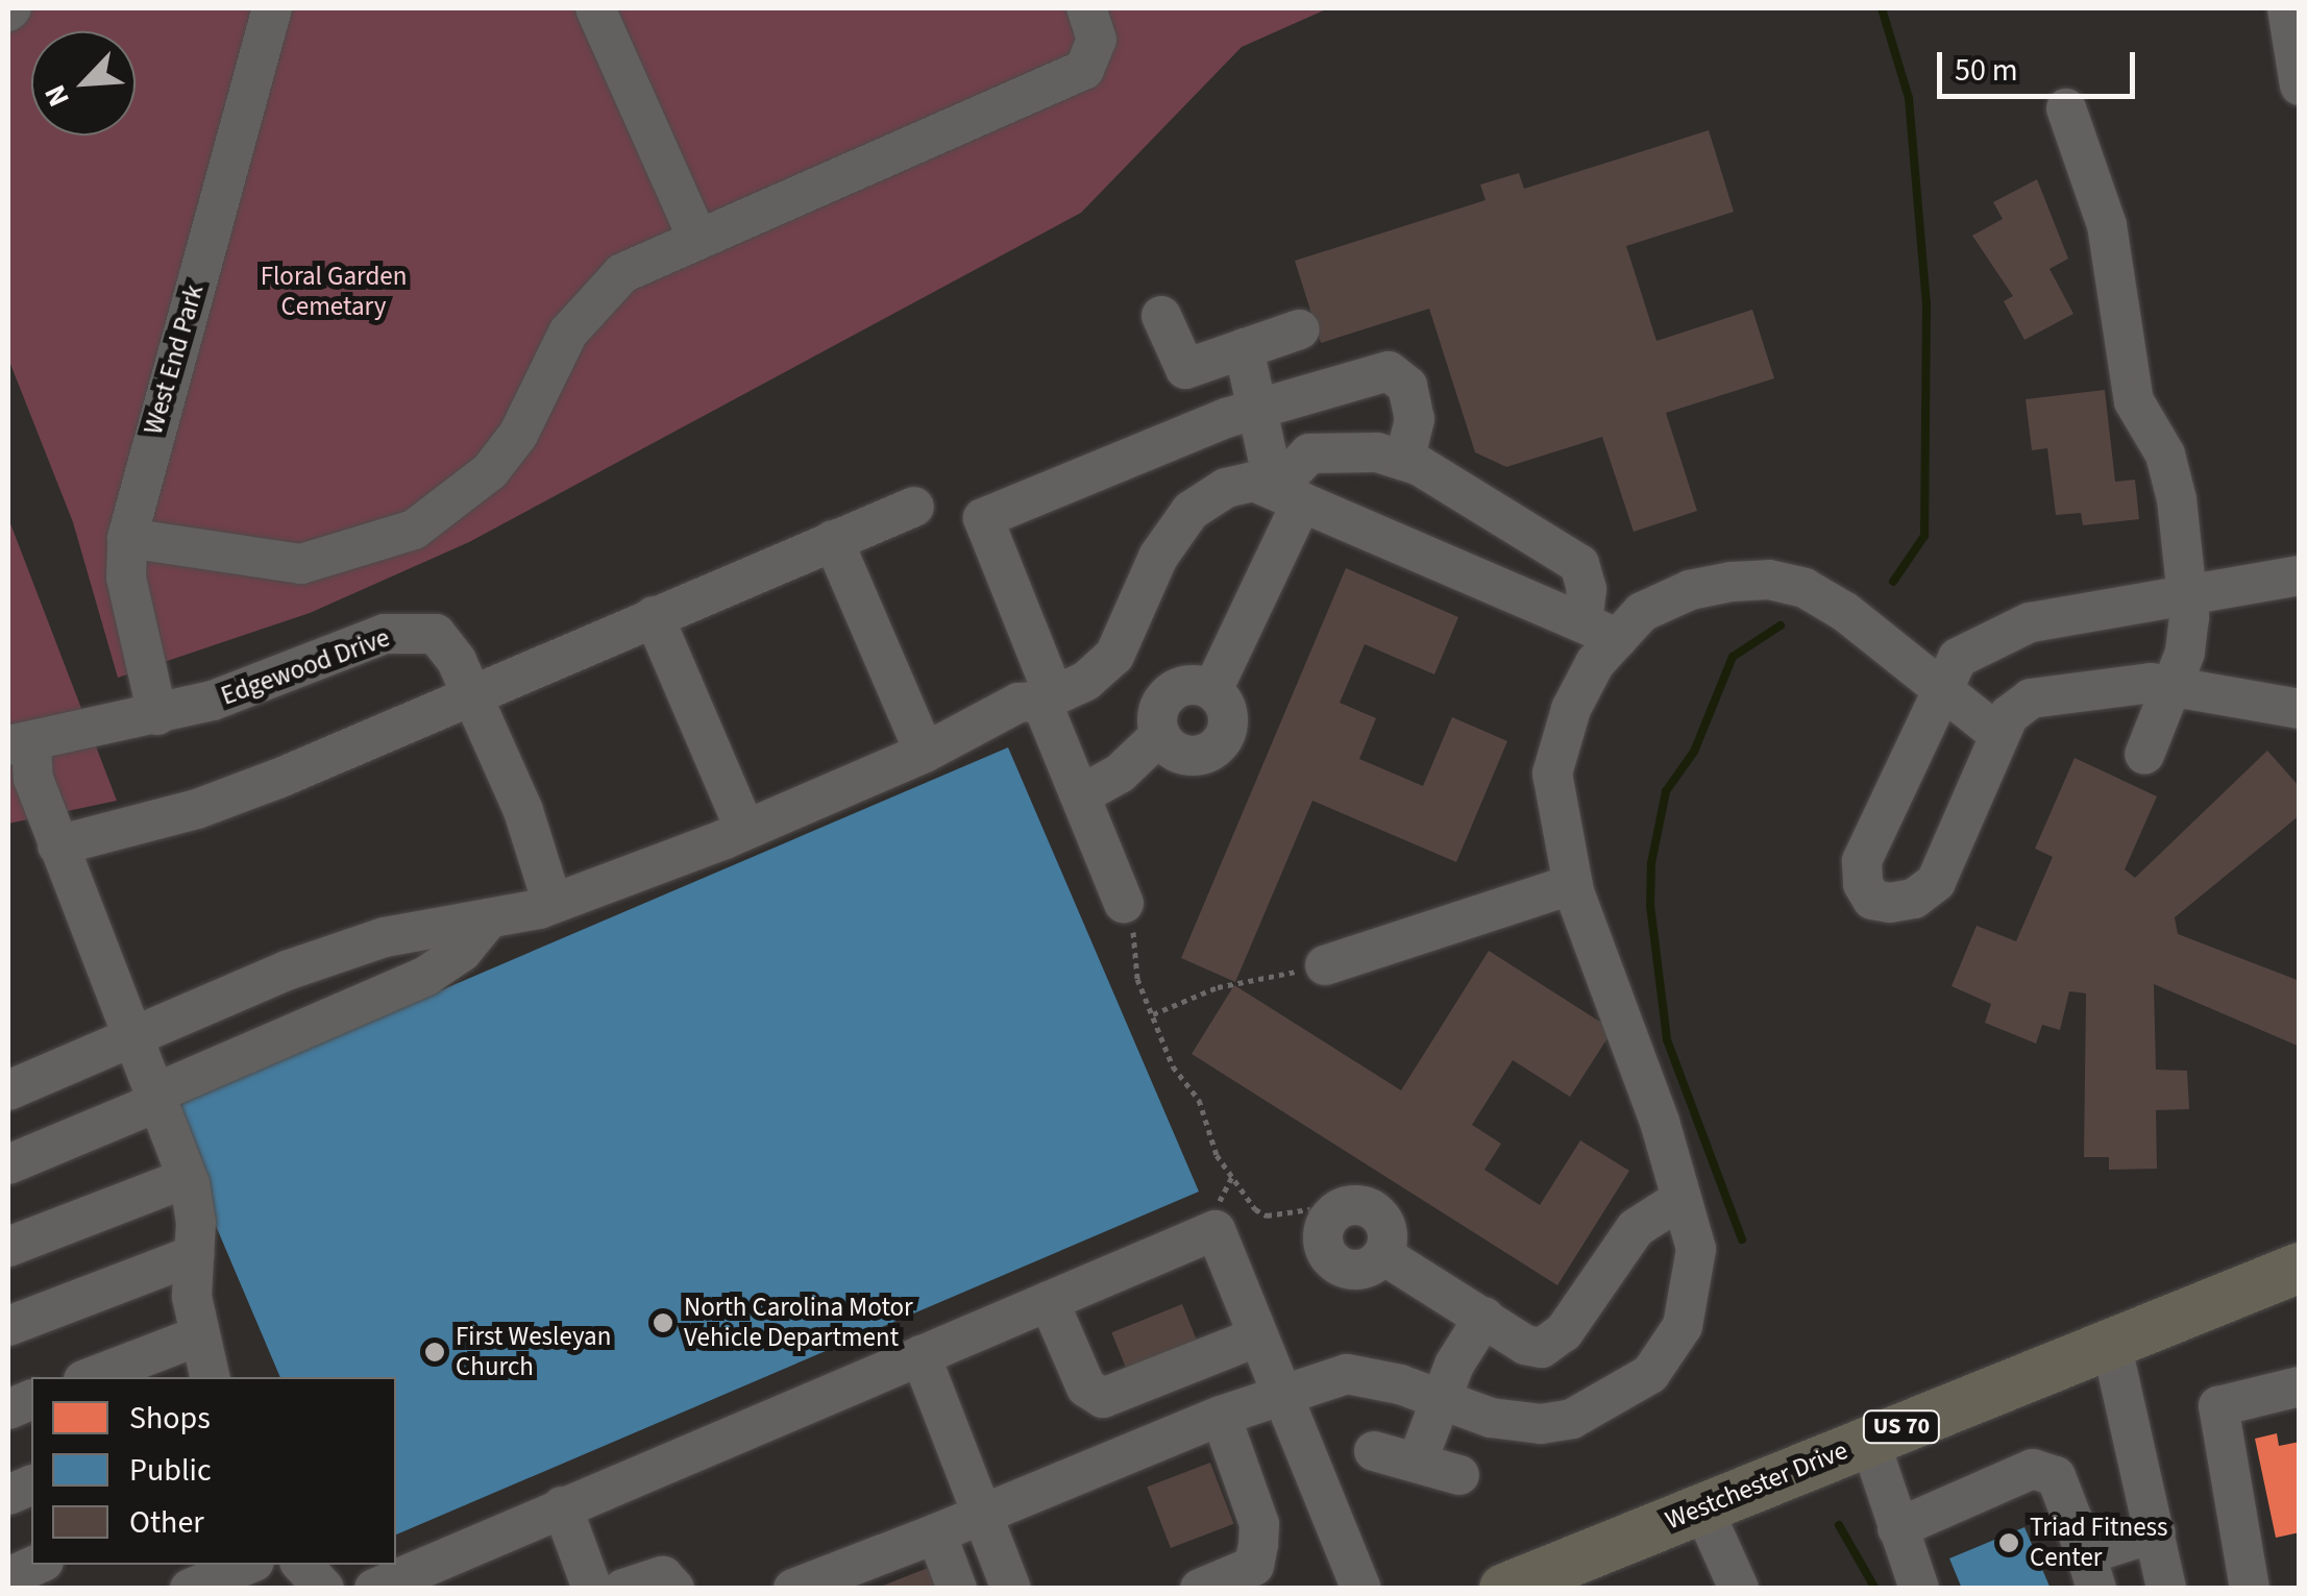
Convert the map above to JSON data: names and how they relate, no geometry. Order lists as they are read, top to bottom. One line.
{"streets":{"main road":["US 70","Westchester Drive"],"street":["West End Park","Edgewood Drive"]},"crossings":[["West End Park","Edgewood Drive"]],"parks":["Floral Garden Cemetary"],"places":["North Carolina Motor Vehicle Department","First Wesleyan Church","Triad Fitness Center"],"legend":["Shops","Public","Other"],"scale_bar":"50 m","north":"bottom left"}
